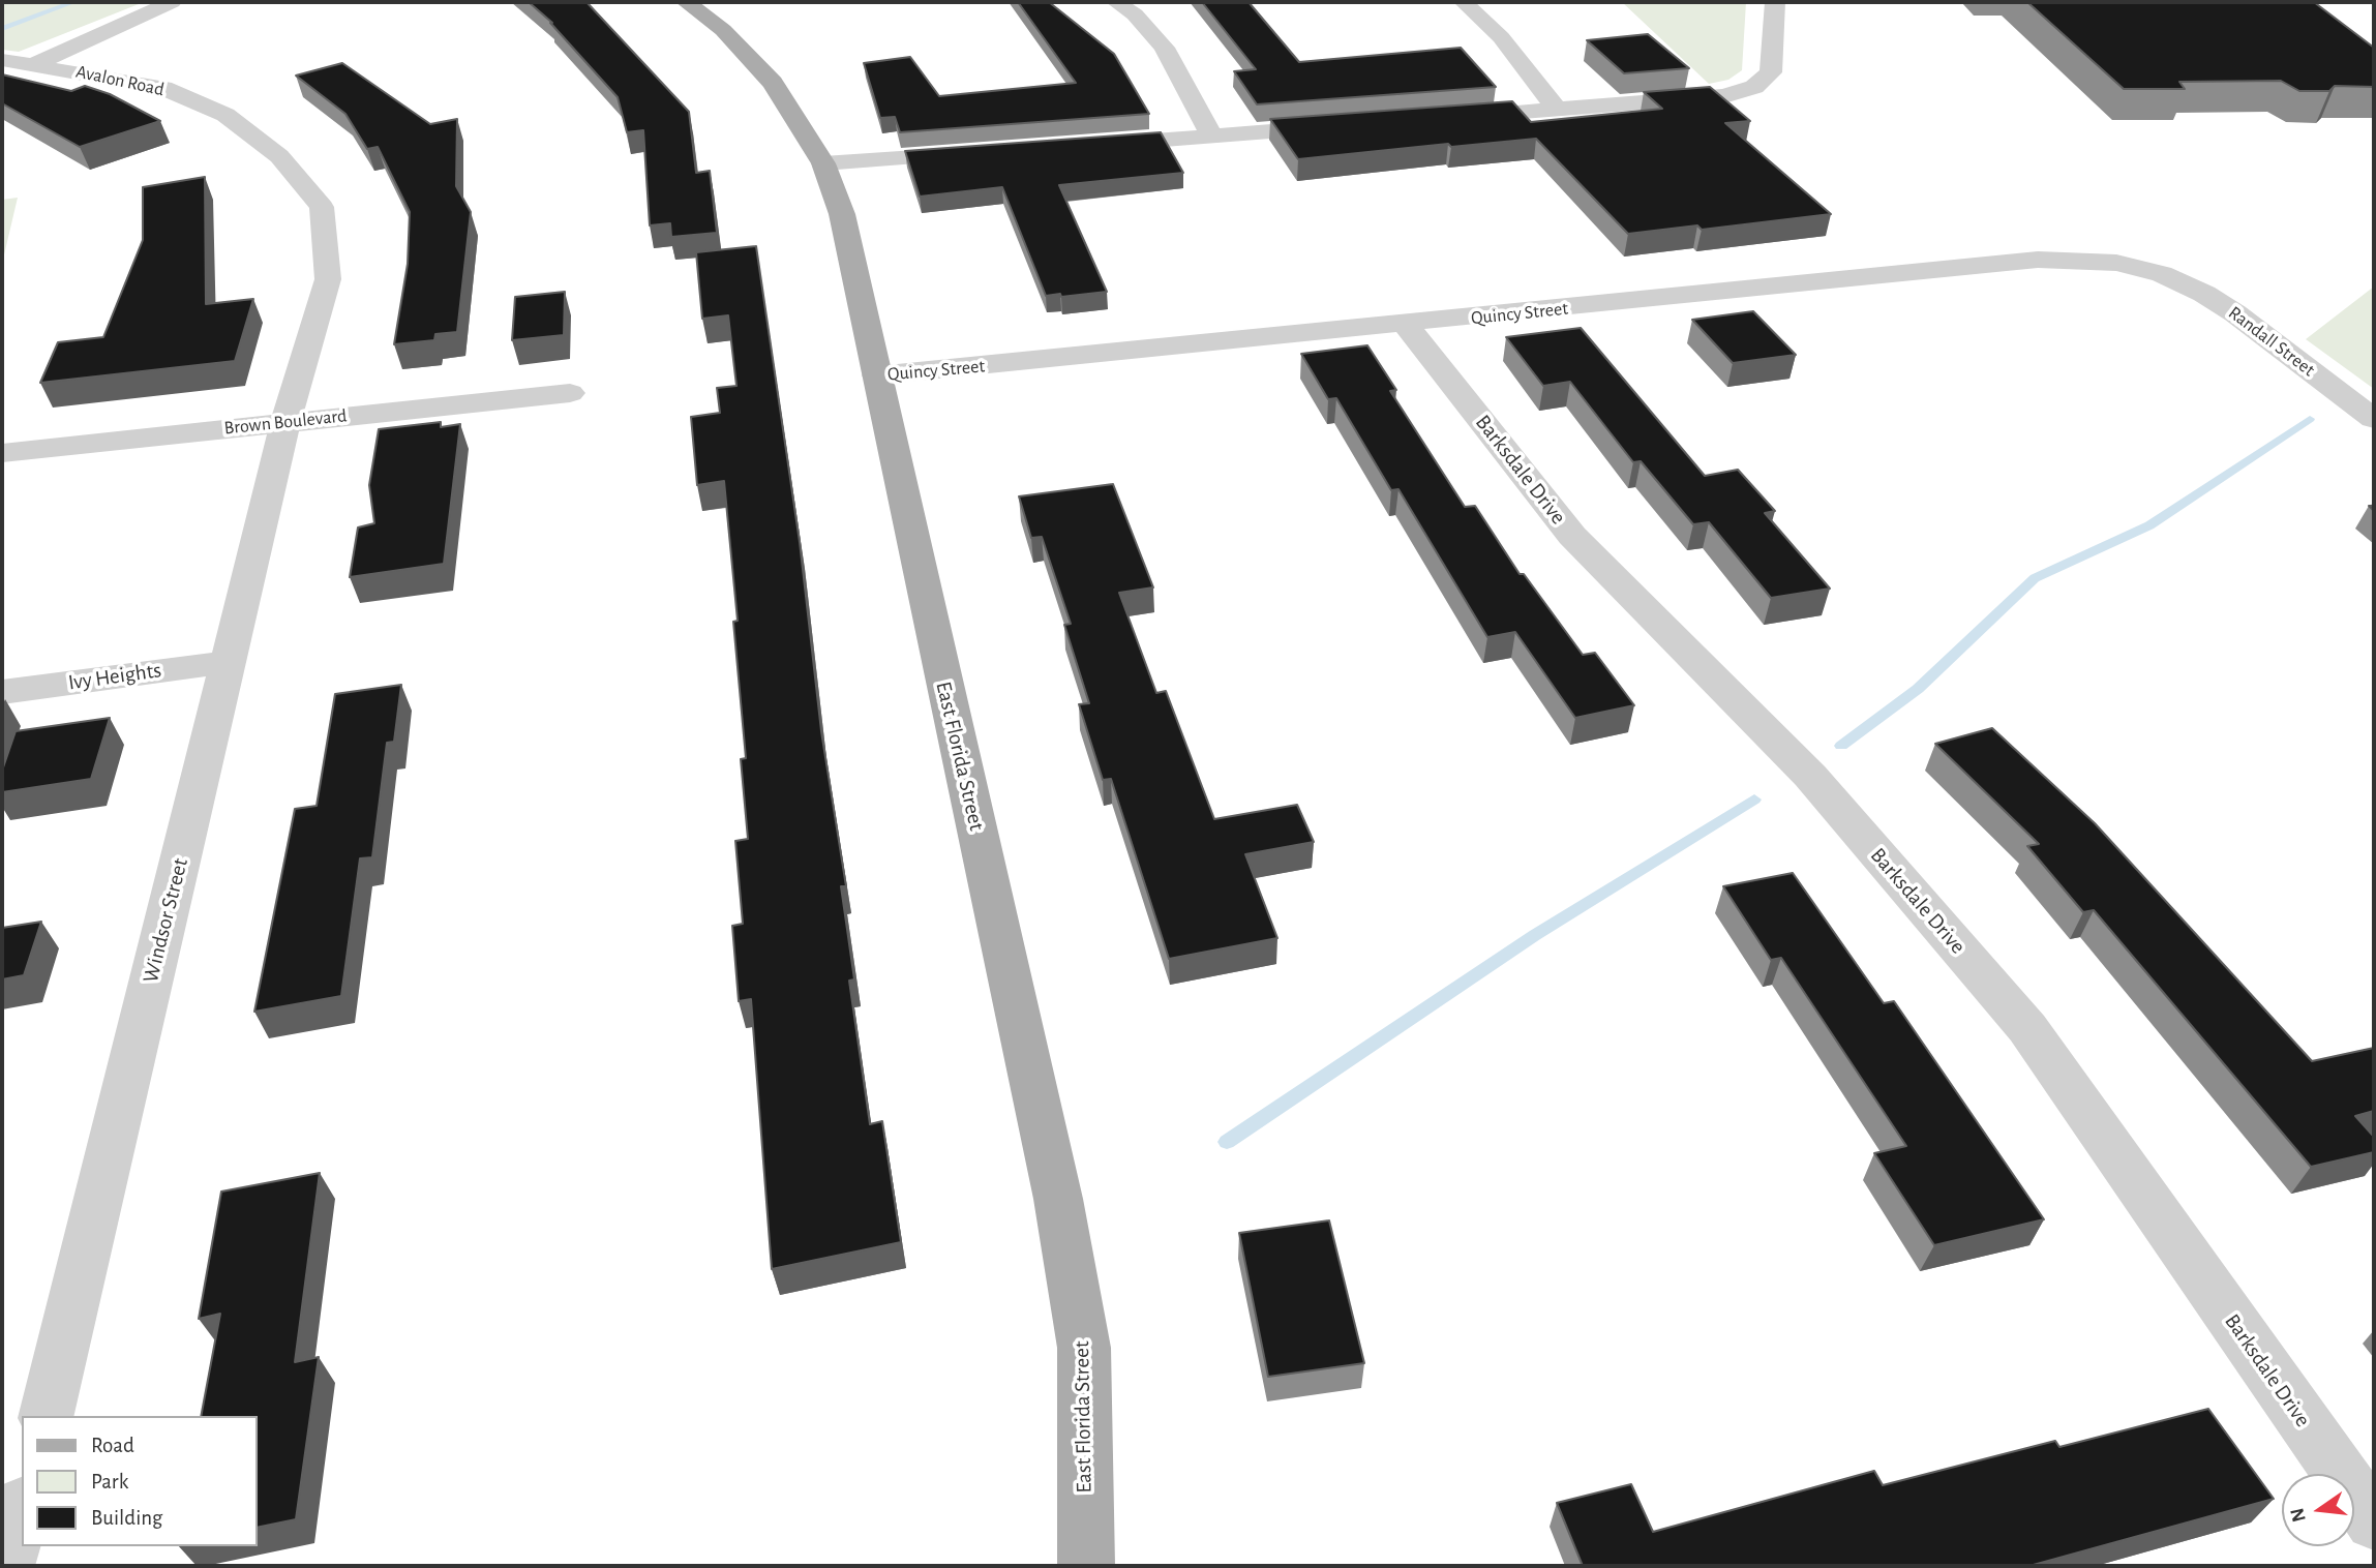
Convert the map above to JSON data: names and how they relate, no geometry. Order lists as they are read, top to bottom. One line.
{"streets":{"main road":["East Florida Street"],"street":["Avalon Road","Quincy Street","Randall Street","Brown Boulevard","Barksdale Drive","Ivy Heights","Windsor Street"]},"crossings":[["Avalon Road","Brown Boulevard"],["Avalon Road","Windsor Street"],["Quincy Street","Randall Street"],["Quincy Street","Barksdale Drive"],["Quincy Street","East Florida Street"],["Brown Boulevard","Windsor Street"],["Ivy Heights","Windsor Street"]],"legend":["Road","Park","Building"],"north":"left"}
